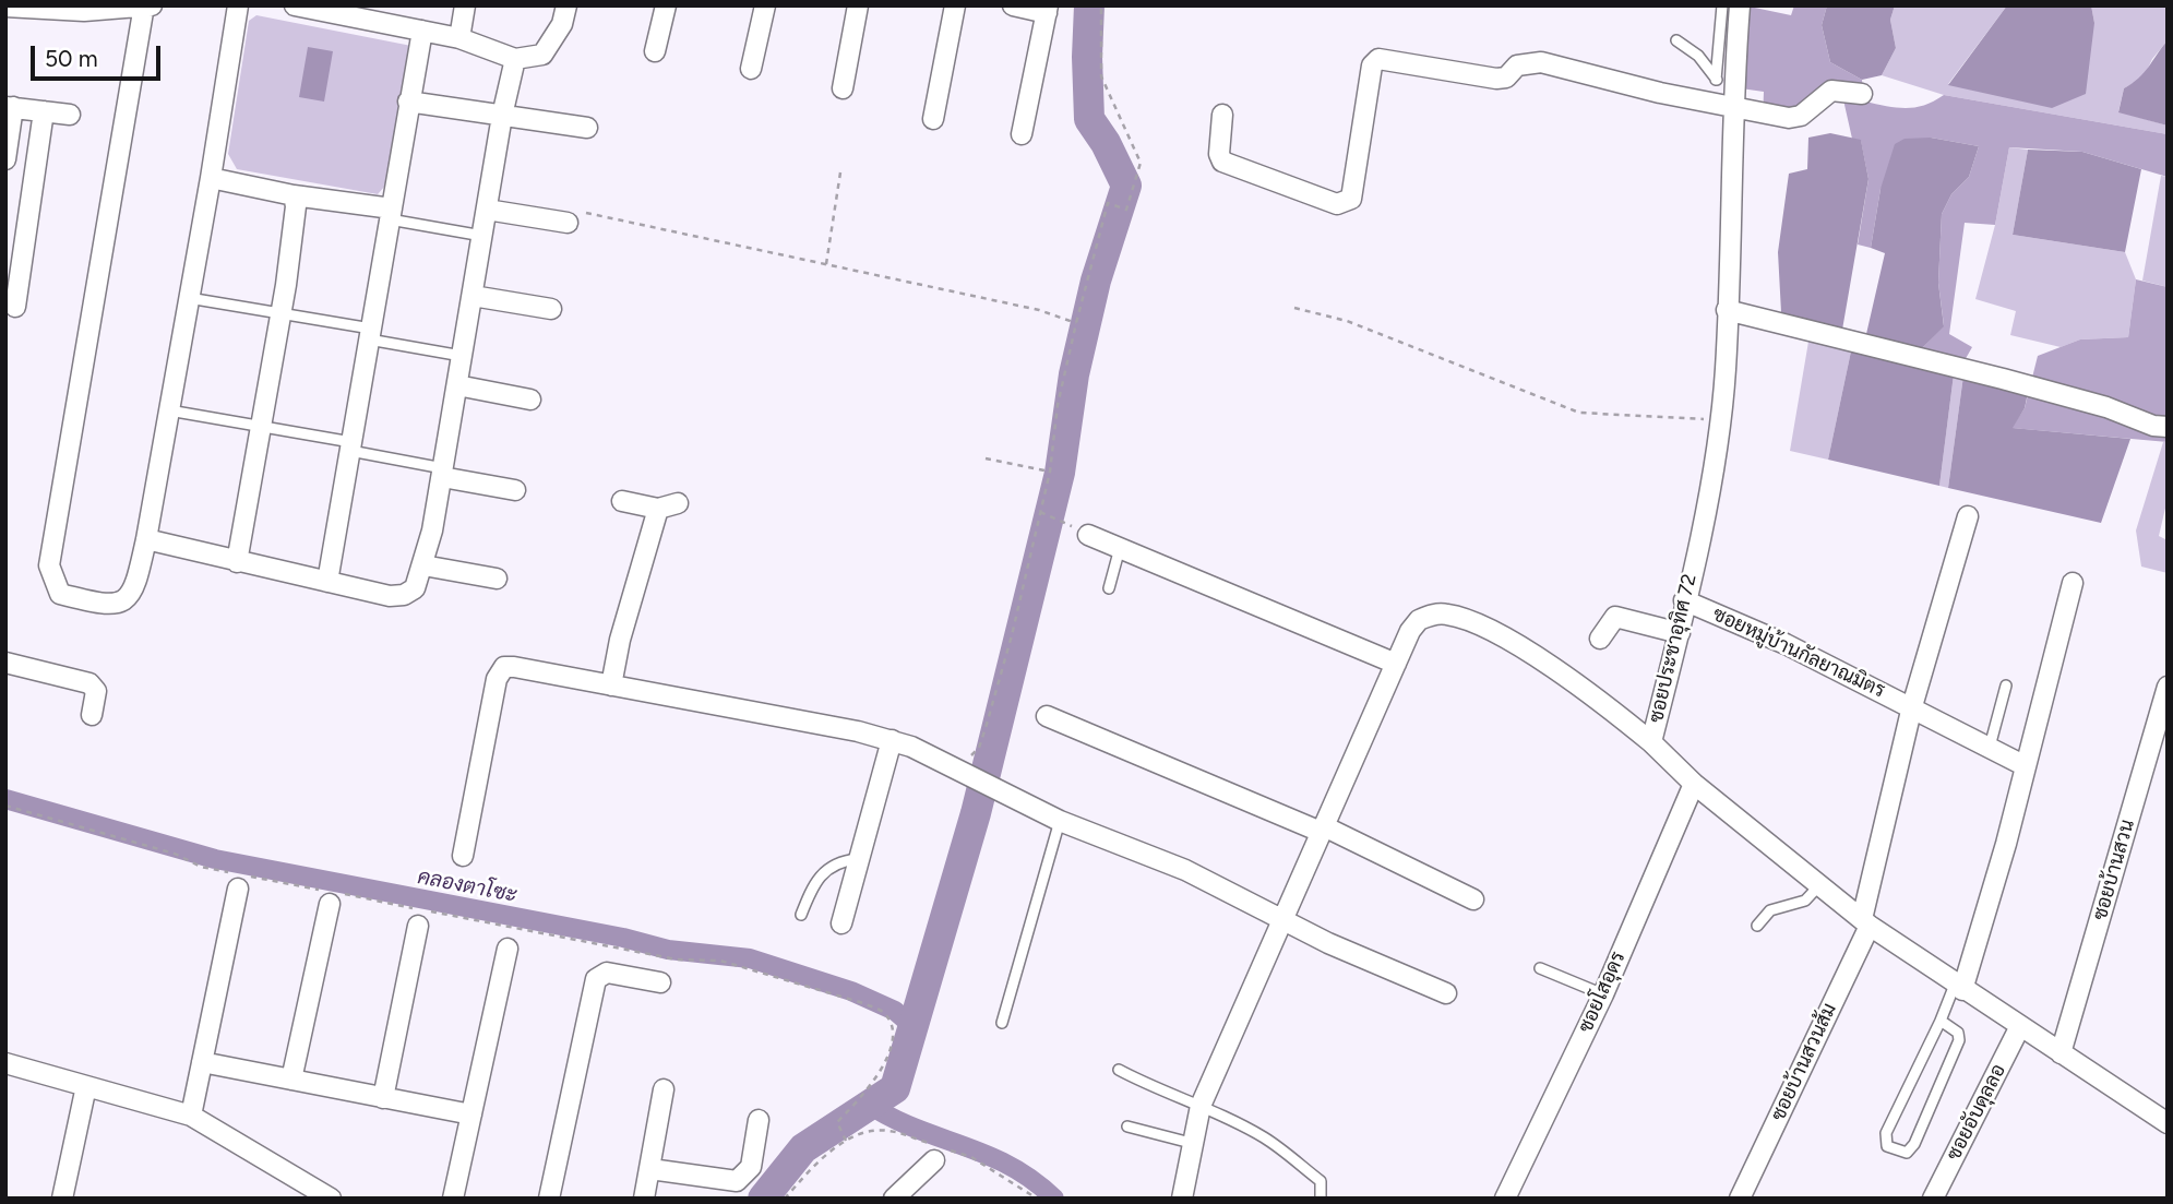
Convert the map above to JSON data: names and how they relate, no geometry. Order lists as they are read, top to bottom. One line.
{"streets":{"street":["ซอยประชาอุทิศ 72","ซอยหมู่บ้านกัลยาณมิตร","ซอยบ้านสวน","ซอยโสอุดร","ซอยบ้านสวนส้ม","ซอยอับดุลลอ"]},"crossings":[["ซอยประชาอุทิศ 72","ซอยหมู่บ้านกัลยาณมิตร"],["ซอยประชาอุทิศ 72","ซอยบ้านสวน"],["ซอยประชาอุทิศ 72","ซอยโสอุดร"],["ซอยประชาอุทิศ 72","ซอยบ้านสวนส้ม"],["ซอยประชาอุทิศ 72","ซอยอับดุลลอ"]],"water":["คลองตาโซะ"],"scale_bar":"50 m"}
